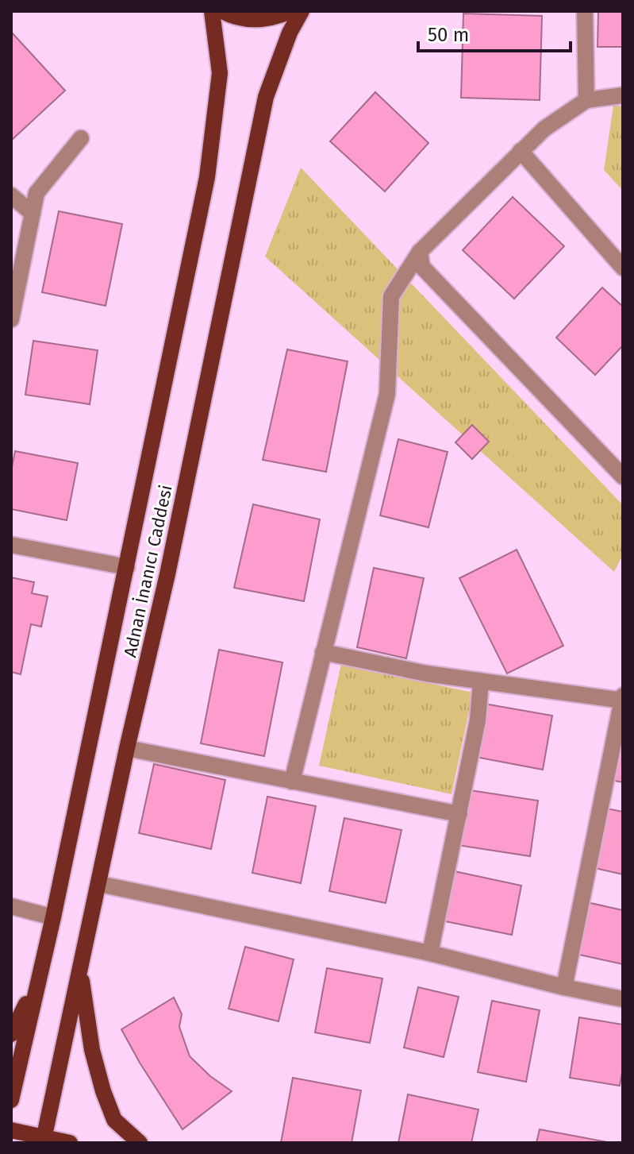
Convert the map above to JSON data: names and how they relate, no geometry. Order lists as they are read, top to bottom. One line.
{"streets":{"main road":["Adnan İnanıcı Caddesi"]},"scale_bar":"50 m"}
